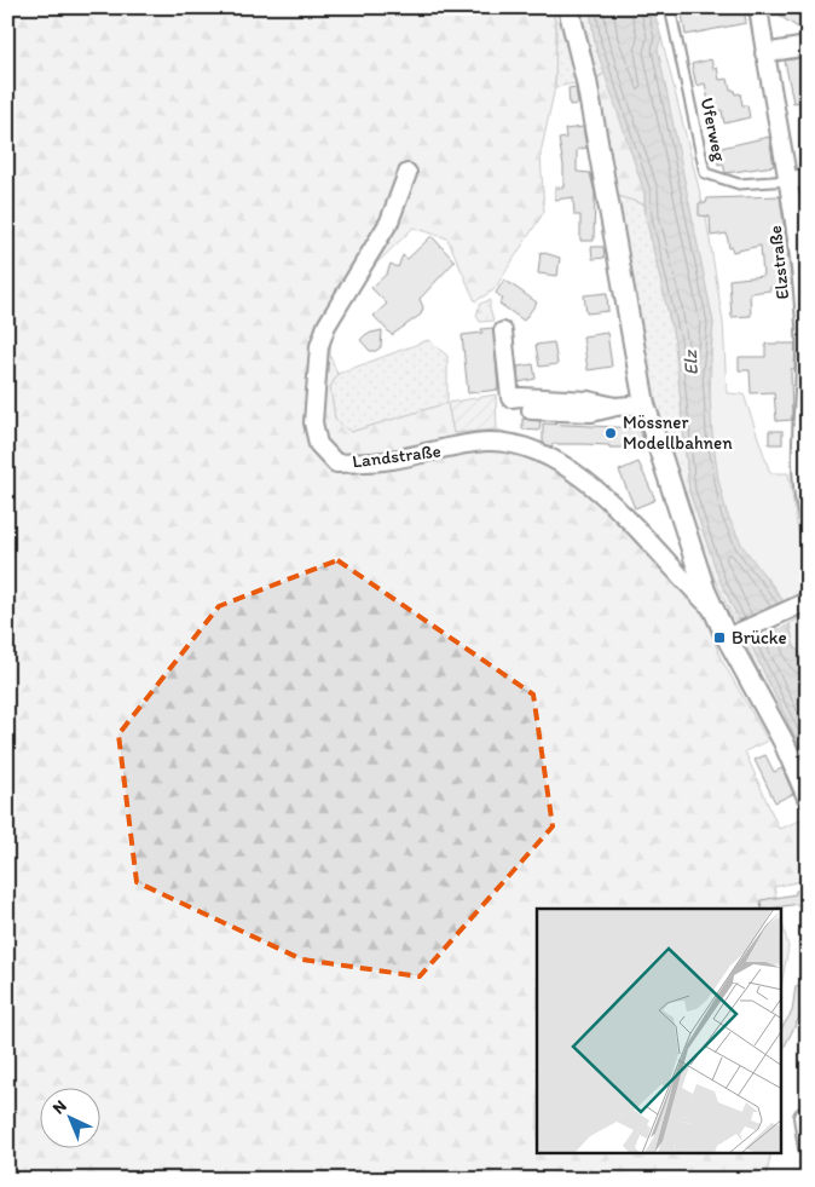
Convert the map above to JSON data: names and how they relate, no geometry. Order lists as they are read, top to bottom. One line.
{"streets":{"street":["Elzstraße","Landstraße"],"lane":["Uferweg"]},"crossings":[["Uferweg","Elzstraße"]],"water":["Elz"],"places":{"other":["Mössner Modellbahnen"],"transit":["Brücke"]},"north":"top left"}
